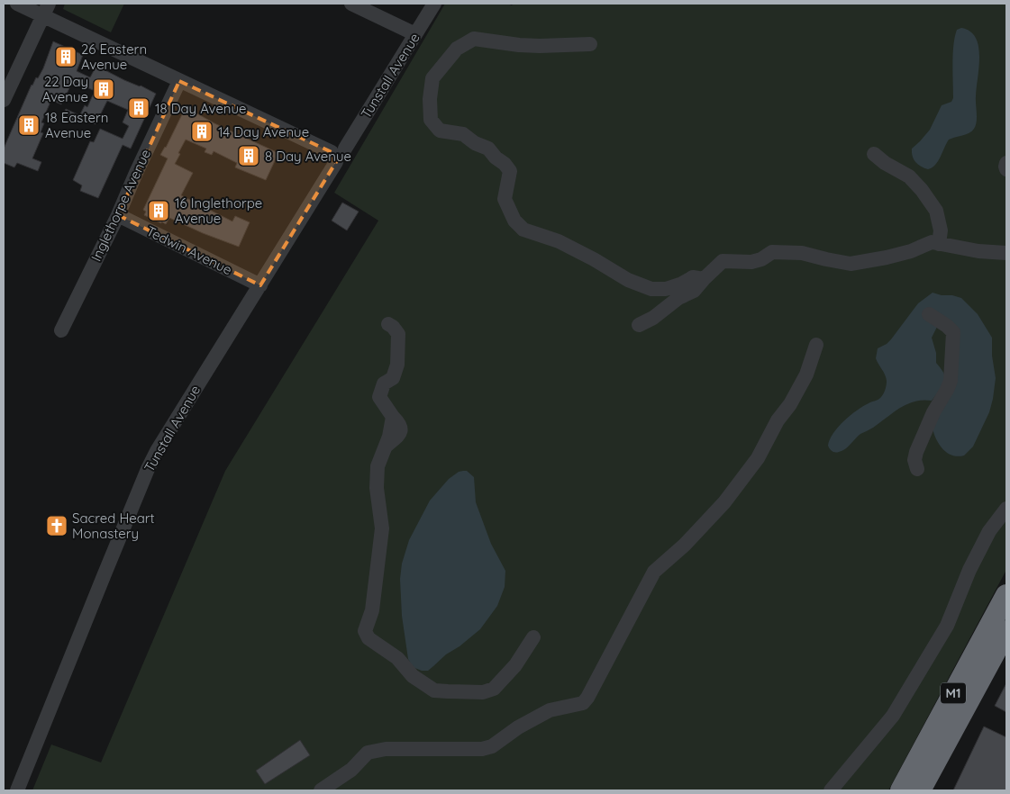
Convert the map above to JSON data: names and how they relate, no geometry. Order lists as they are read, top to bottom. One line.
{"streets":{"highway":["M1"],"street":["Tunstall Avenue","Inglethorpe Avenue","Tedwin Avenue"]},"crossings":[["Tunstall Avenue","Tedwin Avenue"],["Inglethorpe Avenue","Tedwin Avenue"]],"places":{"building":["26 Eastern Avenue","22 Day Avenue","18 Day Avenue","18 Eastern Avenue","14 Day Avenue","8 Day Avenue","16 Inglethorpe Avenue"],"church":["Sacred Heart Monastery"]}}
